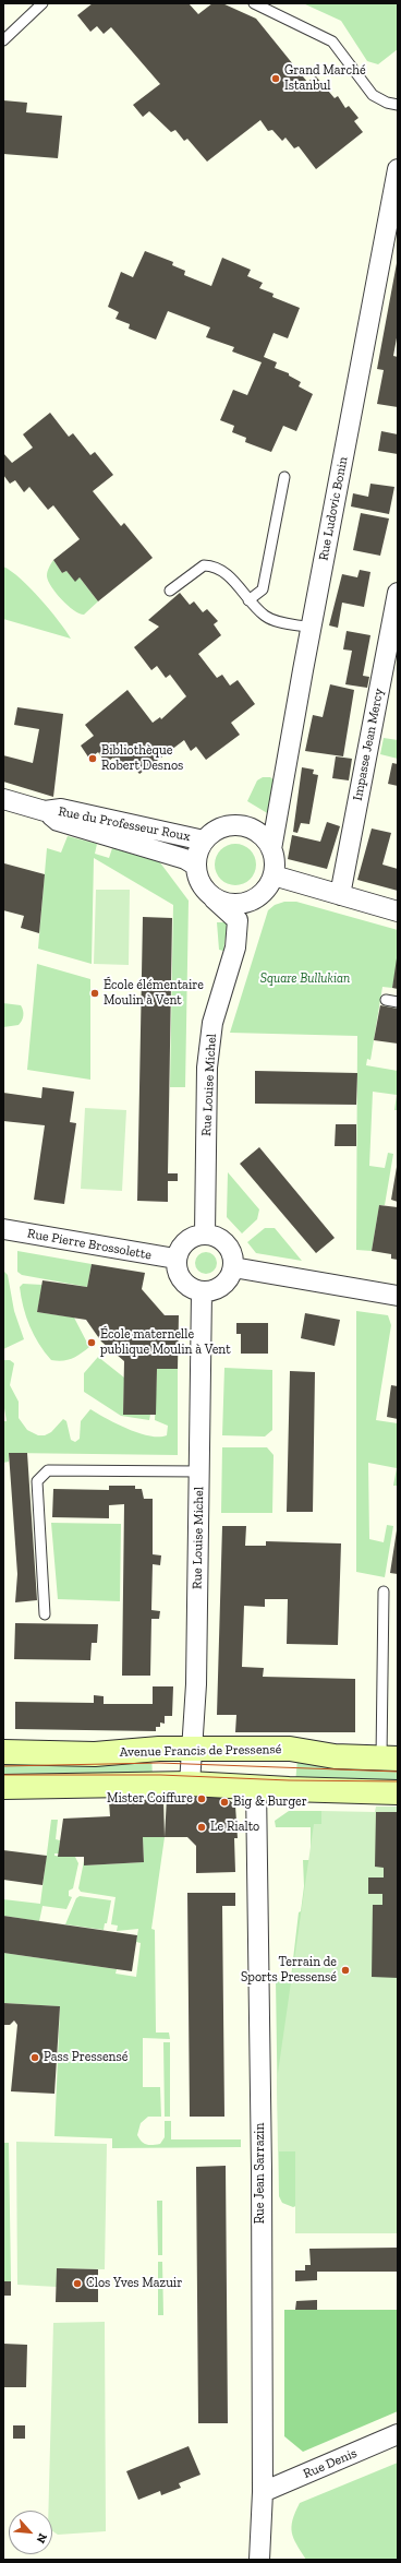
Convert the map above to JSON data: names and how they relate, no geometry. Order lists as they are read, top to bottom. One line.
{"streets":{"street":["Rue Ludovic Bonin","Impasse Jean Mercy","Rue du Professeur Roux","Rue Louise Michel","Rue Pierre Brossolette","Avenue Francis de Pressensé","Rue Jean Sarrazin","Rue Denis"]},"crossings":[["Rue Ludovic Bonin","Rue du Professeur Roux"],["Rue Ludovic Bonin","Rue Louise Michel"],["Rue du Professeur Roux","Rue Louise Michel"],["Rue Louise Michel","Rue Pierre Brossolette"],["Rue Louise Michel","Avenue Francis de Pressensé"],["Rue Jean Sarrazin","Rue Denis"]],"parks":["Square Bullukian"],"places":["Grand Marché Istanbul","Bibliothèque Robert Desnos","École élémentaire Moulin à Vent","École maternelle publique Moulin à Vent","Mister Coiffure","Big & Burger","Le Rialto","Terrain de Sports Pressensé","Pass Pressensé","Clos Yves Mazuir"],"north":"bottom right"}
